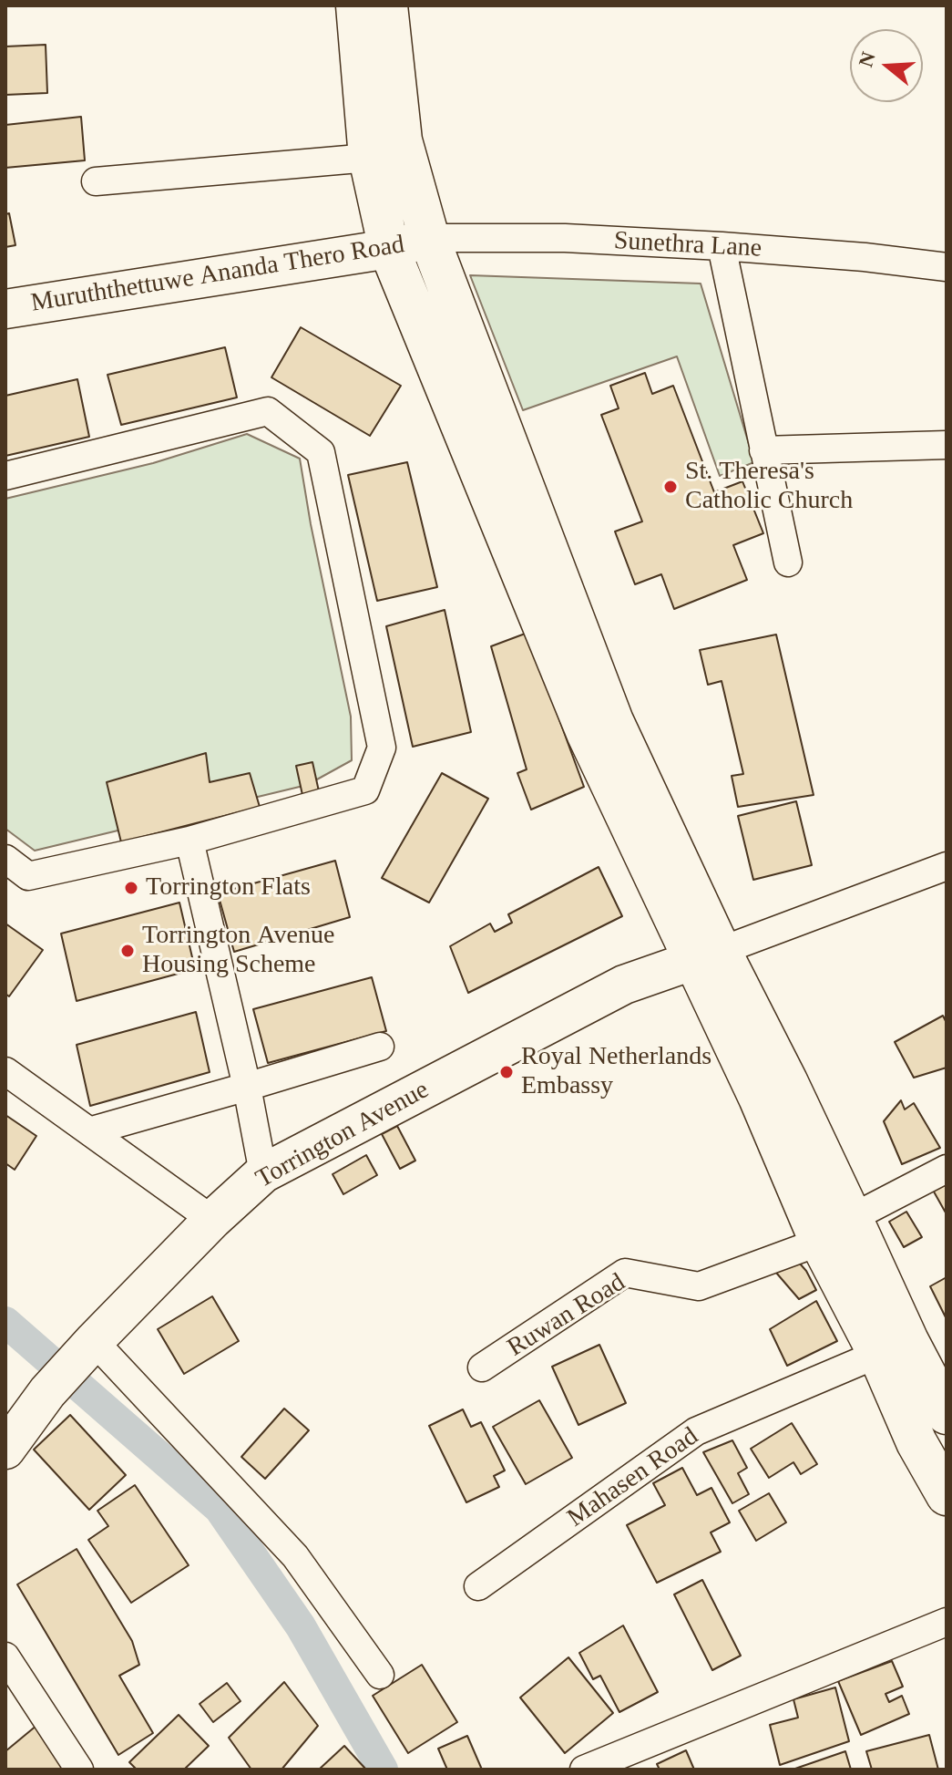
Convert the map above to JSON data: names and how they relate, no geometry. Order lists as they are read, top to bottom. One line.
{"streets":{"main road":["Muruththettuwe Ananda Thero Road","Torrington Avenue"],"street":["Sunethra Lane","Ruwan Road","Mahasen Road"]},"crossings":[["Sunethra Lane","Muruththettuwe Ananda Thero Road"]],"places":["St. Theresa's Catholic Church","Torrington Flats","Torrington Avenue Housing Scheme","Royal Netherlands Embassy"],"north":"left"}
